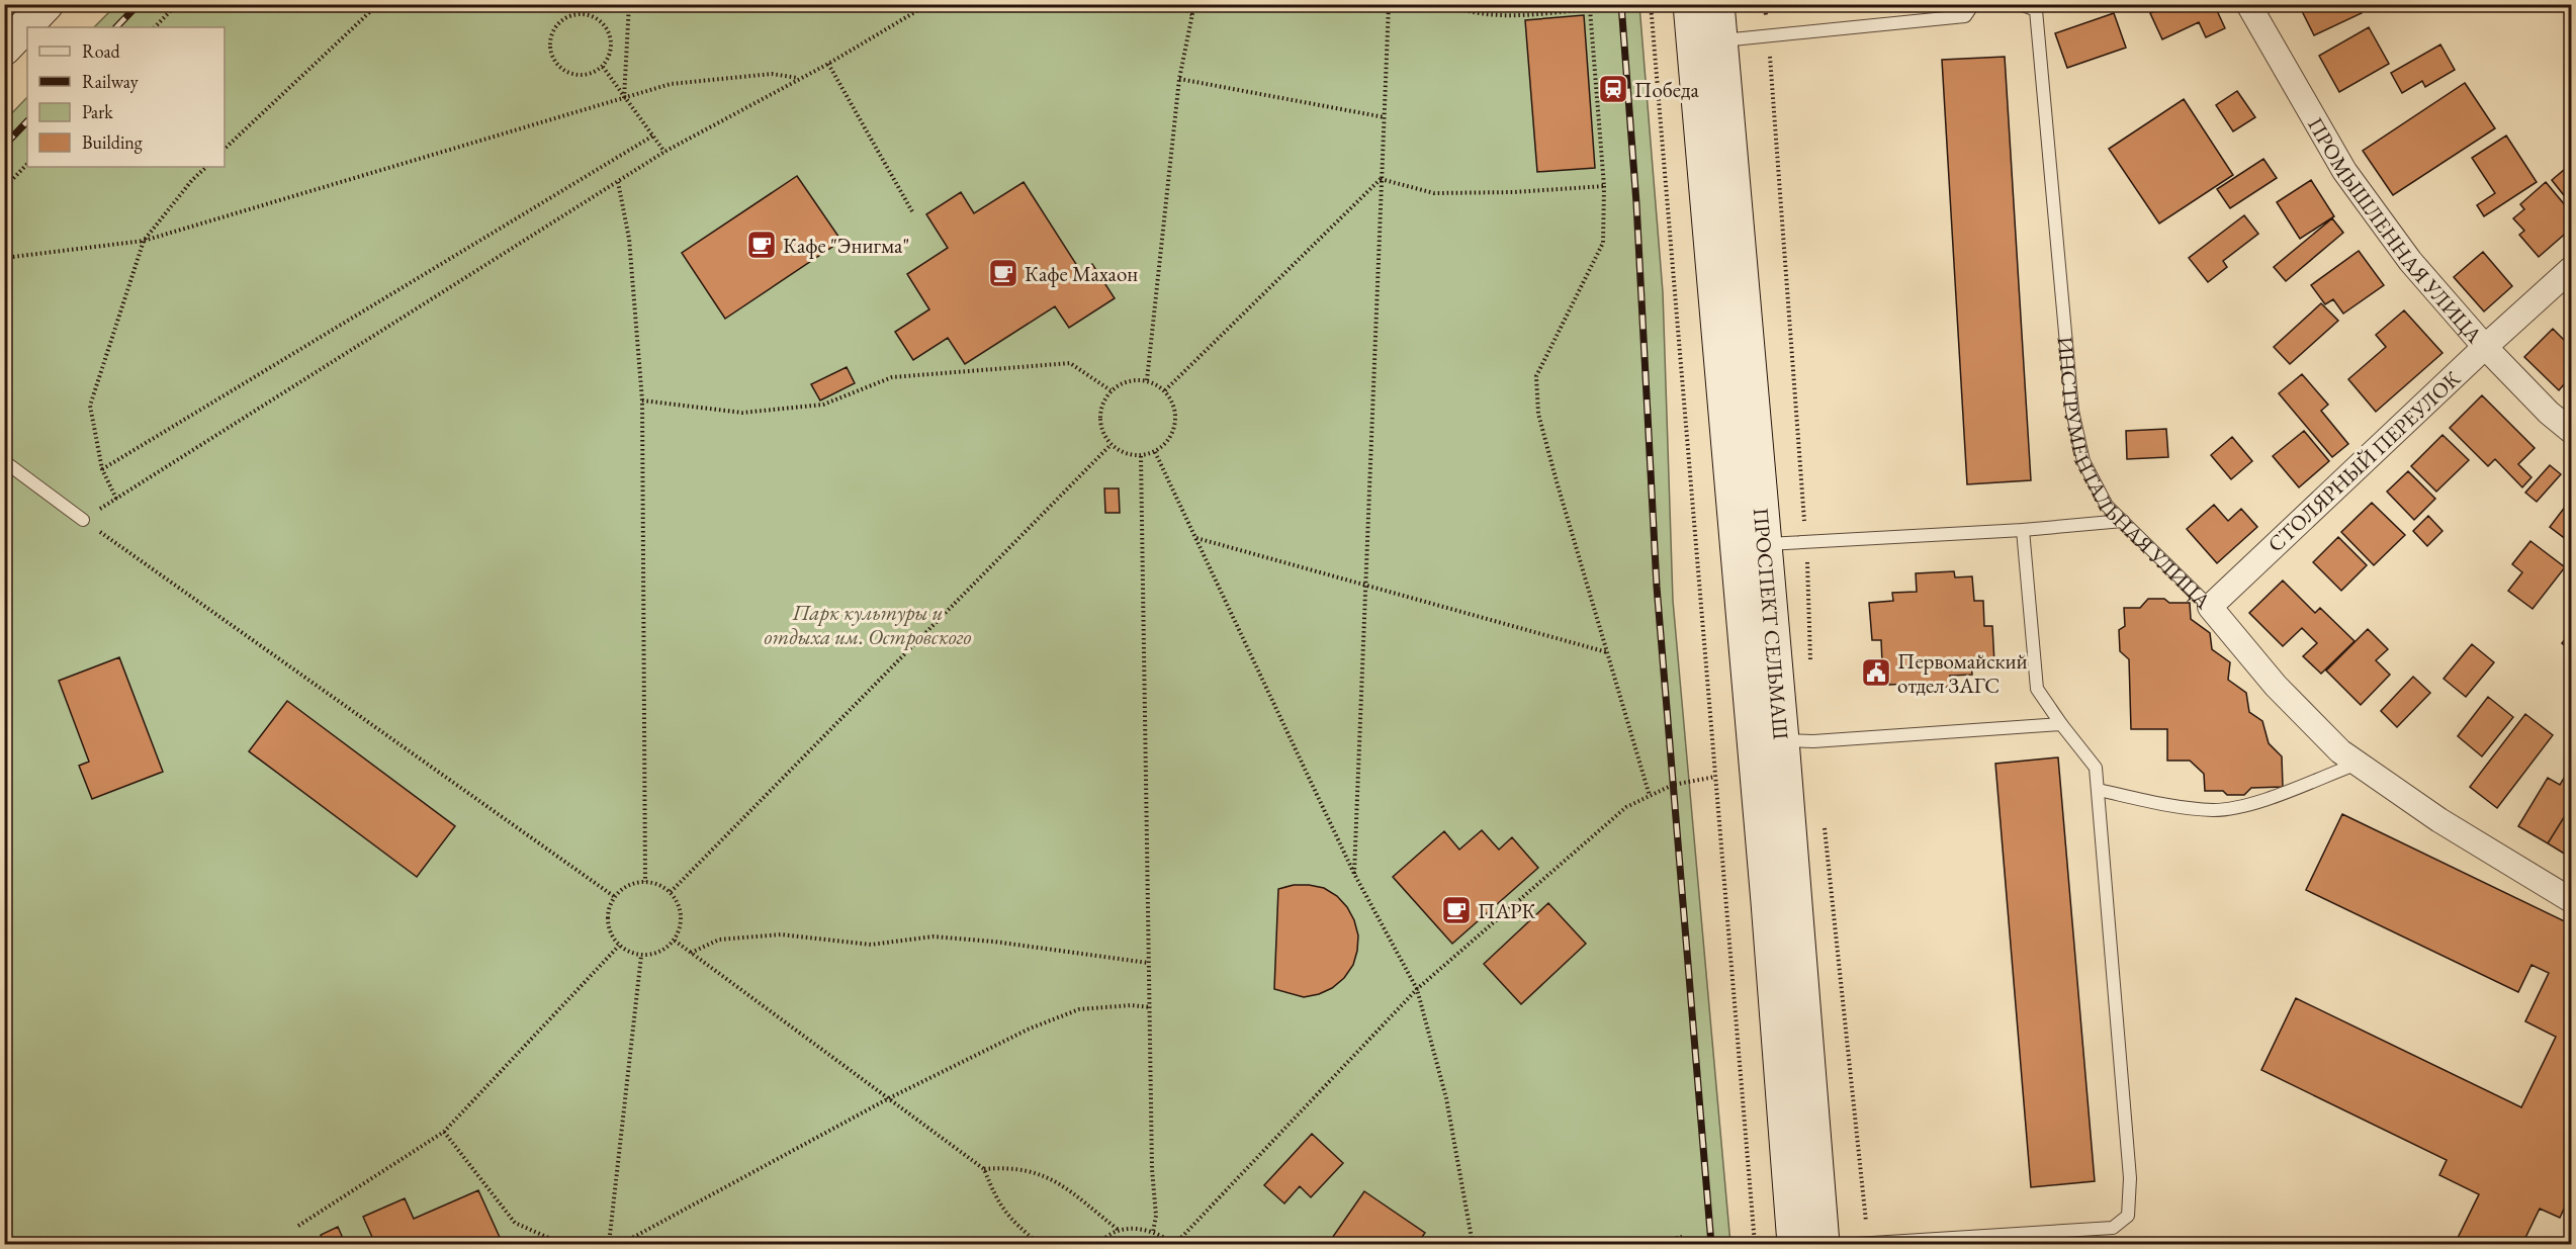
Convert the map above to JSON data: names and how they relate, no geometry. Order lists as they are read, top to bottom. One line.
{"streets":{"main road":["ПРОСПЕКТ СЕЛЬМАШ"],"street":["ПРОМЫШЛЕННАЯ УЛИЦА","СТОЛЯРНЫЙ ПЕРЕУЛОК","ИНСТРУМЕНТАЛЬНАЯ УЛИЦА"]},"crossings":[["ПРОМЫШЛЕННАЯ УЛИЦА","СТОЛЯРНЫЙ ПЕРЕУЛОК"],["СТОЛЯРНЫЙ ПЕРЕУЛОК","ИНСТРУМЕНТАЛЬНАЯ УЛИЦА"]],"parks":["Парк культуры и отдыха им. Островского"],"places":{"station":["Победа"],"cafe":["Кафе \"Энигма\"","Кафе Махаон","ПАРК"],"public building":["Первомайский отдел ЗАГС"]},"legend":["Road","Railway","Park","Building"]}
